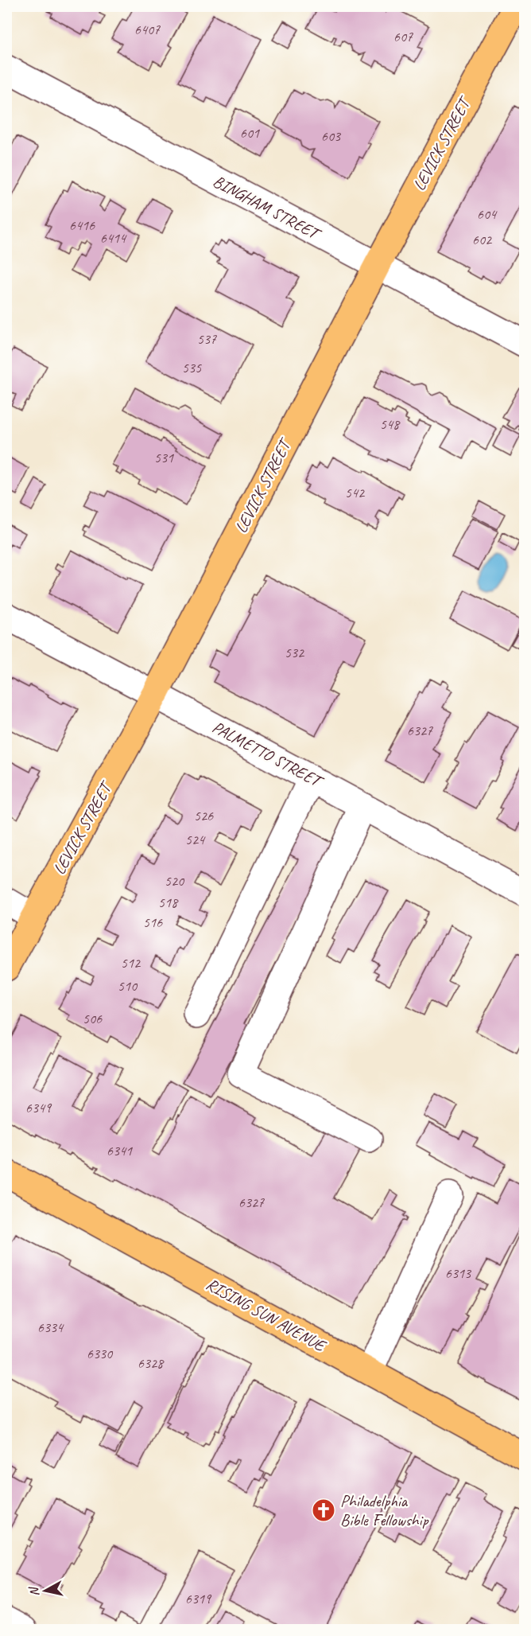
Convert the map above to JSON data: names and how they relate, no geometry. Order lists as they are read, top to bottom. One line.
{"streets":{"main road":["LEVICK STREET","RISING SUN AVENUE"],"street":["BINGHAM STREET","PALMETTO STREET"]},"crossings":[["LEVICK STREET","BINGHAM STREET"],["LEVICK STREET","PALMETTO STREET"]],"places":{"church":["Philadelphia Bible Fellowship"]},"house_numbers":["6407","607","601","603","604","6416","6414","602","537","535","548","531","542","532","6327","526","524","520","518","516","512","510","506","6349","6341","6327","6313","6334","6330","6328","6319"],"north":"left"}
